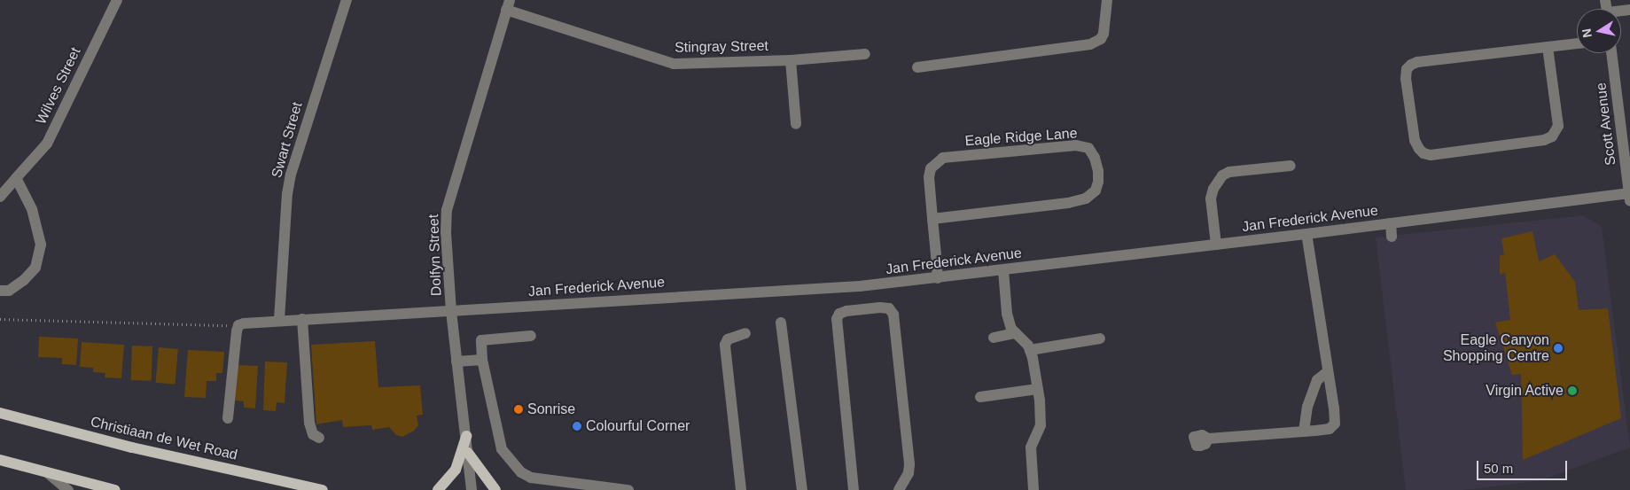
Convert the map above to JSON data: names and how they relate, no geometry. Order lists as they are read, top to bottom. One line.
{"streets":{"main road":["Christiaan de Wet Road"],"street":["Stingray Street","Wilves Street","Scott Avenue","Eagle Ridge Lane","Swart Street","Jan Frederick Avenue","Dolfyn Street"]},"crossings":[["Stingray Street","Dolfyn Street"],["Scott Avenue","Jan Frederick Avenue"],["Eagle Ridge Lane","Jan Frederick Avenue"],["Swart Street","Jan Frederick Avenue"],["Jan Frederick Avenue","Dolfyn Street"]],"places":["Eagle Canyon Shopping Centre","Virgin Active","Sonrise","Colourful Corner"],"scale_bar":"50 m","north":"left"}
